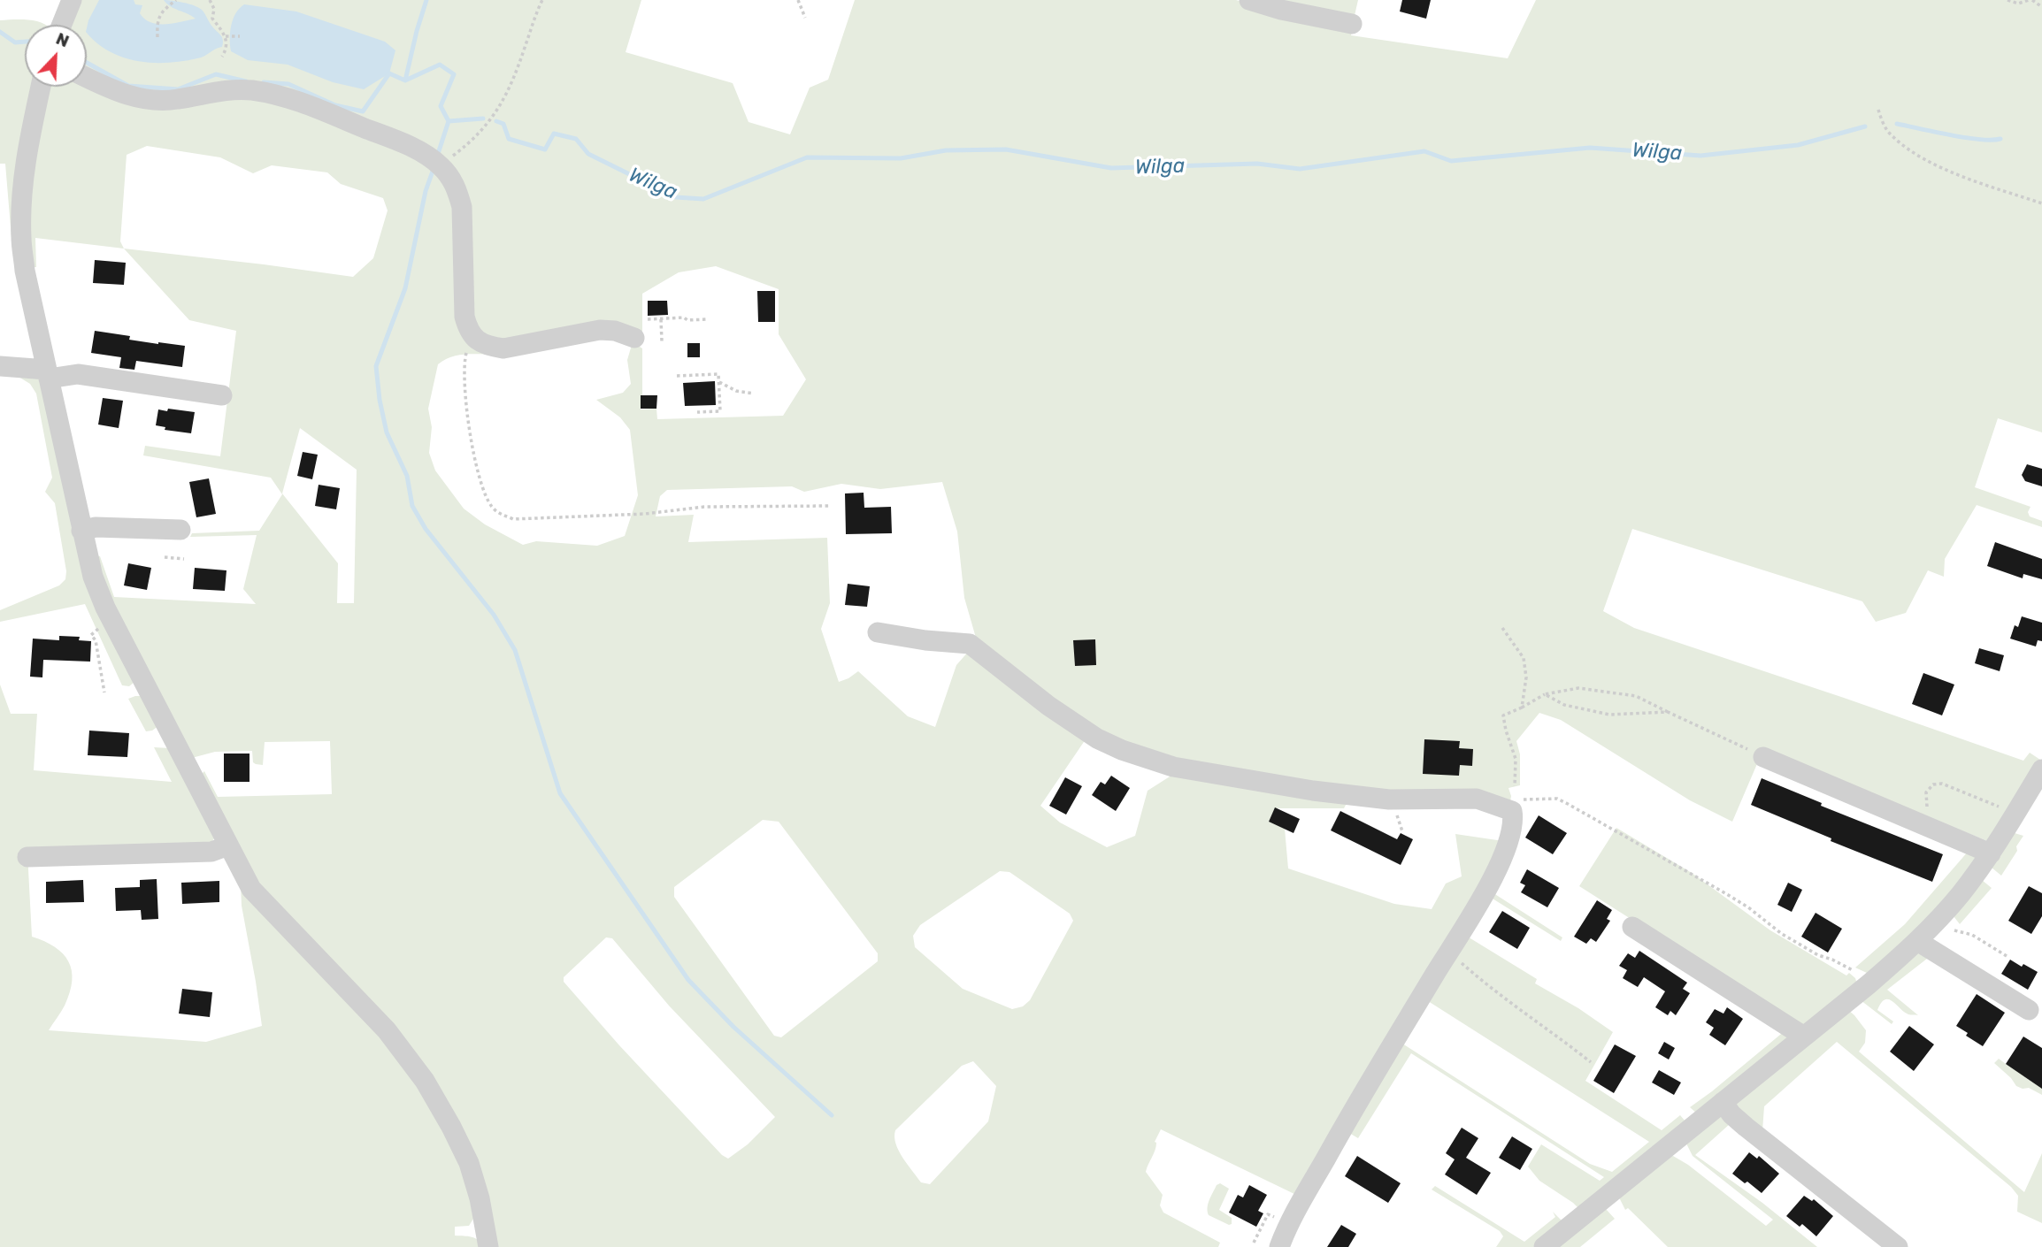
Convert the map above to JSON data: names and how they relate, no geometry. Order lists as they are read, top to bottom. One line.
{"water":["Wilga"],"north":"top right"}
